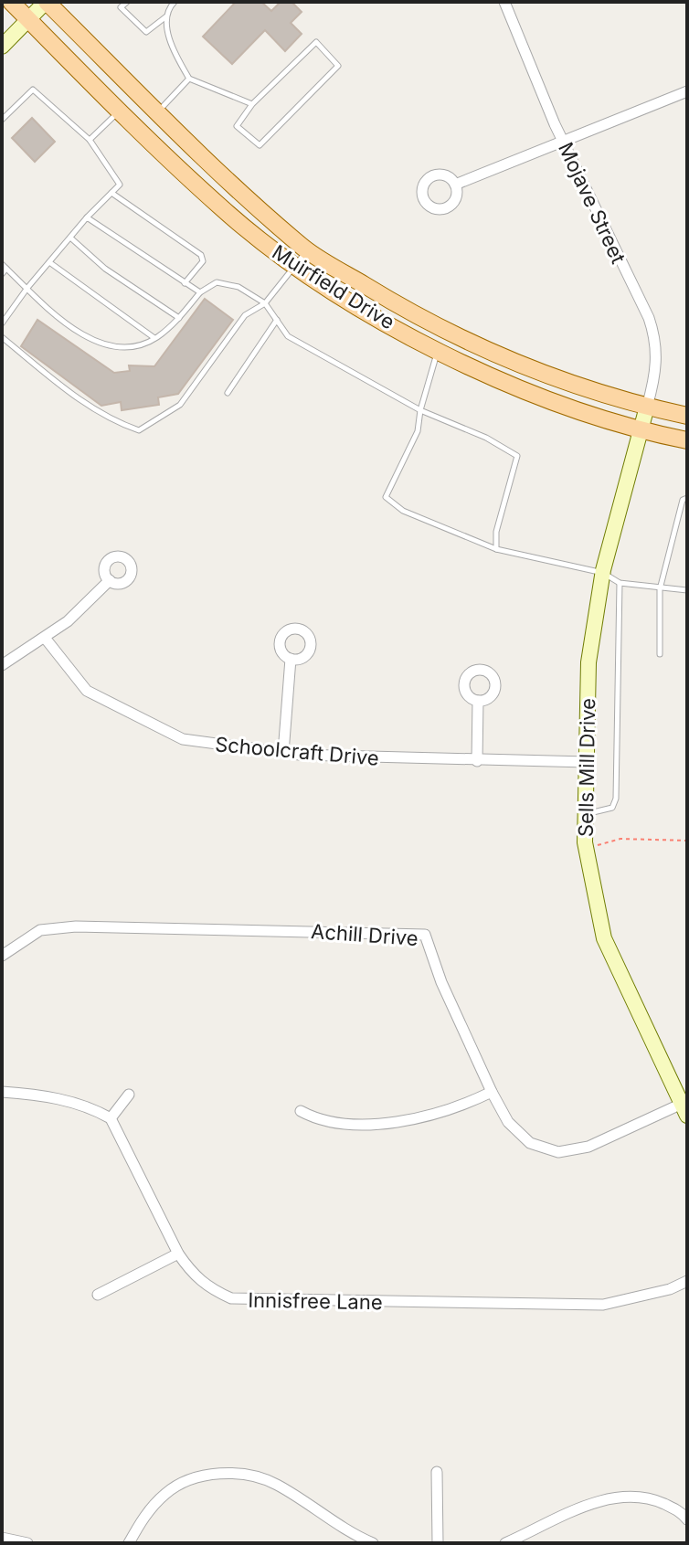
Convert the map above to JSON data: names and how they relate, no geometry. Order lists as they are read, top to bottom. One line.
{"streets":{"main road":["Muirfield Drive"],"street":["Mojave Street","Schoolcraft Drive","Sells Mill Drive","Achill Drive","Innisfree Lane"]},"crossings":[["Mojave Street","Muirfield Drive"],["Mojave Street","Sells Mill Drive"],["Muirfield Drive","Sells Mill Drive"],["Schoolcraft Drive","Sells Mill Drive"],["Sells Mill Drive","Achill Drive"]]}
